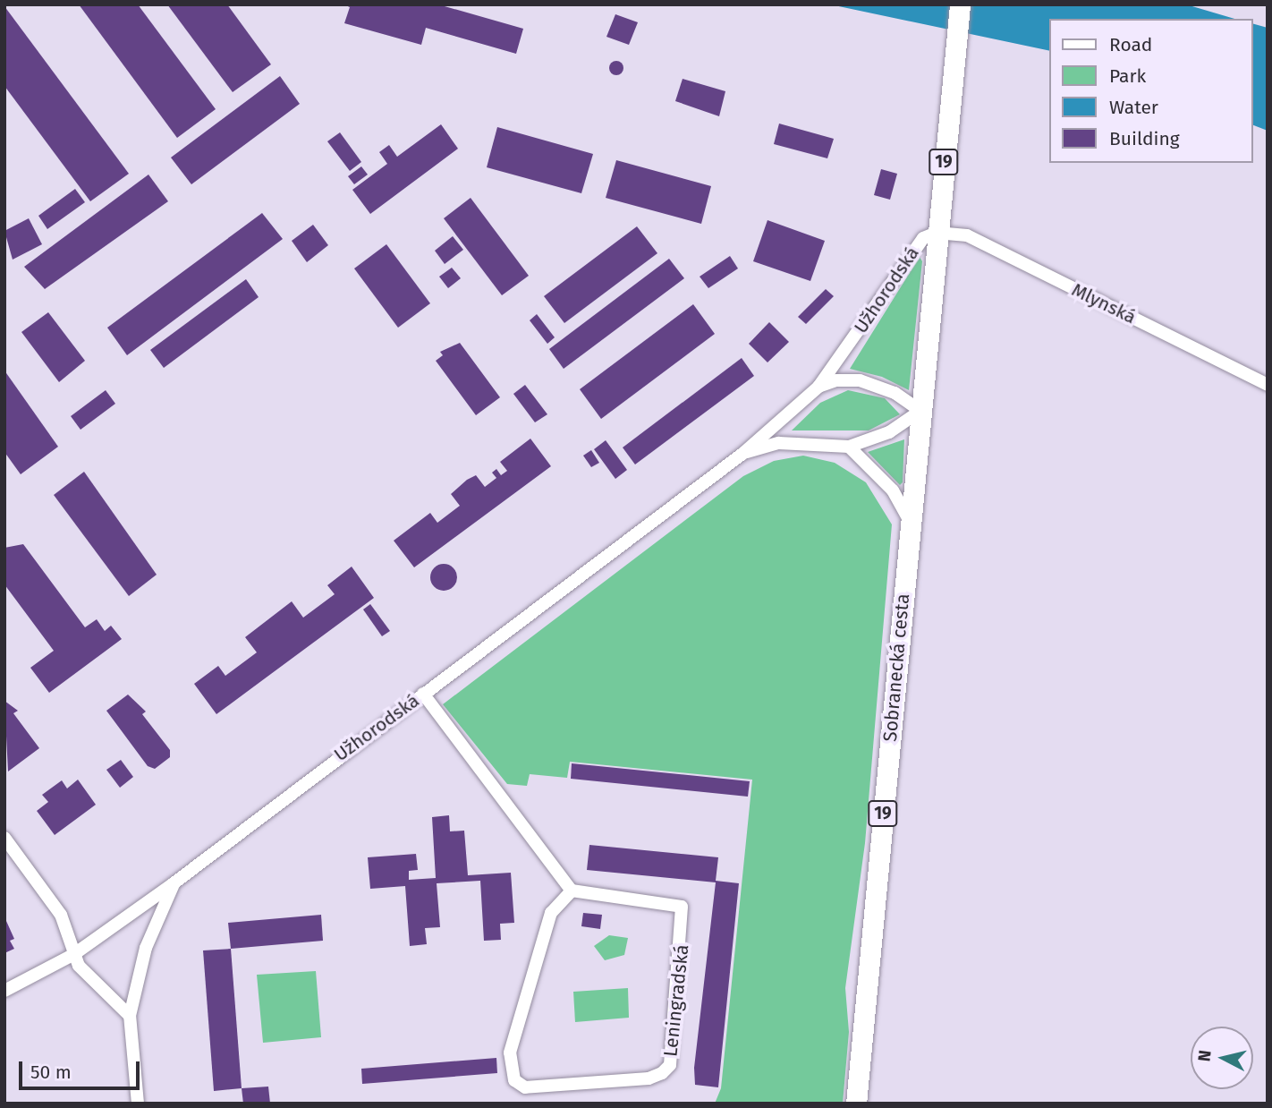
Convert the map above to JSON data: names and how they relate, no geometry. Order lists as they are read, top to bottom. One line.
{"streets":{"main road":["19","Užhorodská","Sobranecká cesta"],"street":["Mlynská","Leningradská"]},"crossings":[["Užhorodská","Mlynská"],["Užhorodská","Sobranecká cesta"],["Mlynská","Sobranecká cesta"]],"legend":["Road","Park","Water","Building"],"scale_bar":"50 m","north":"left"}
